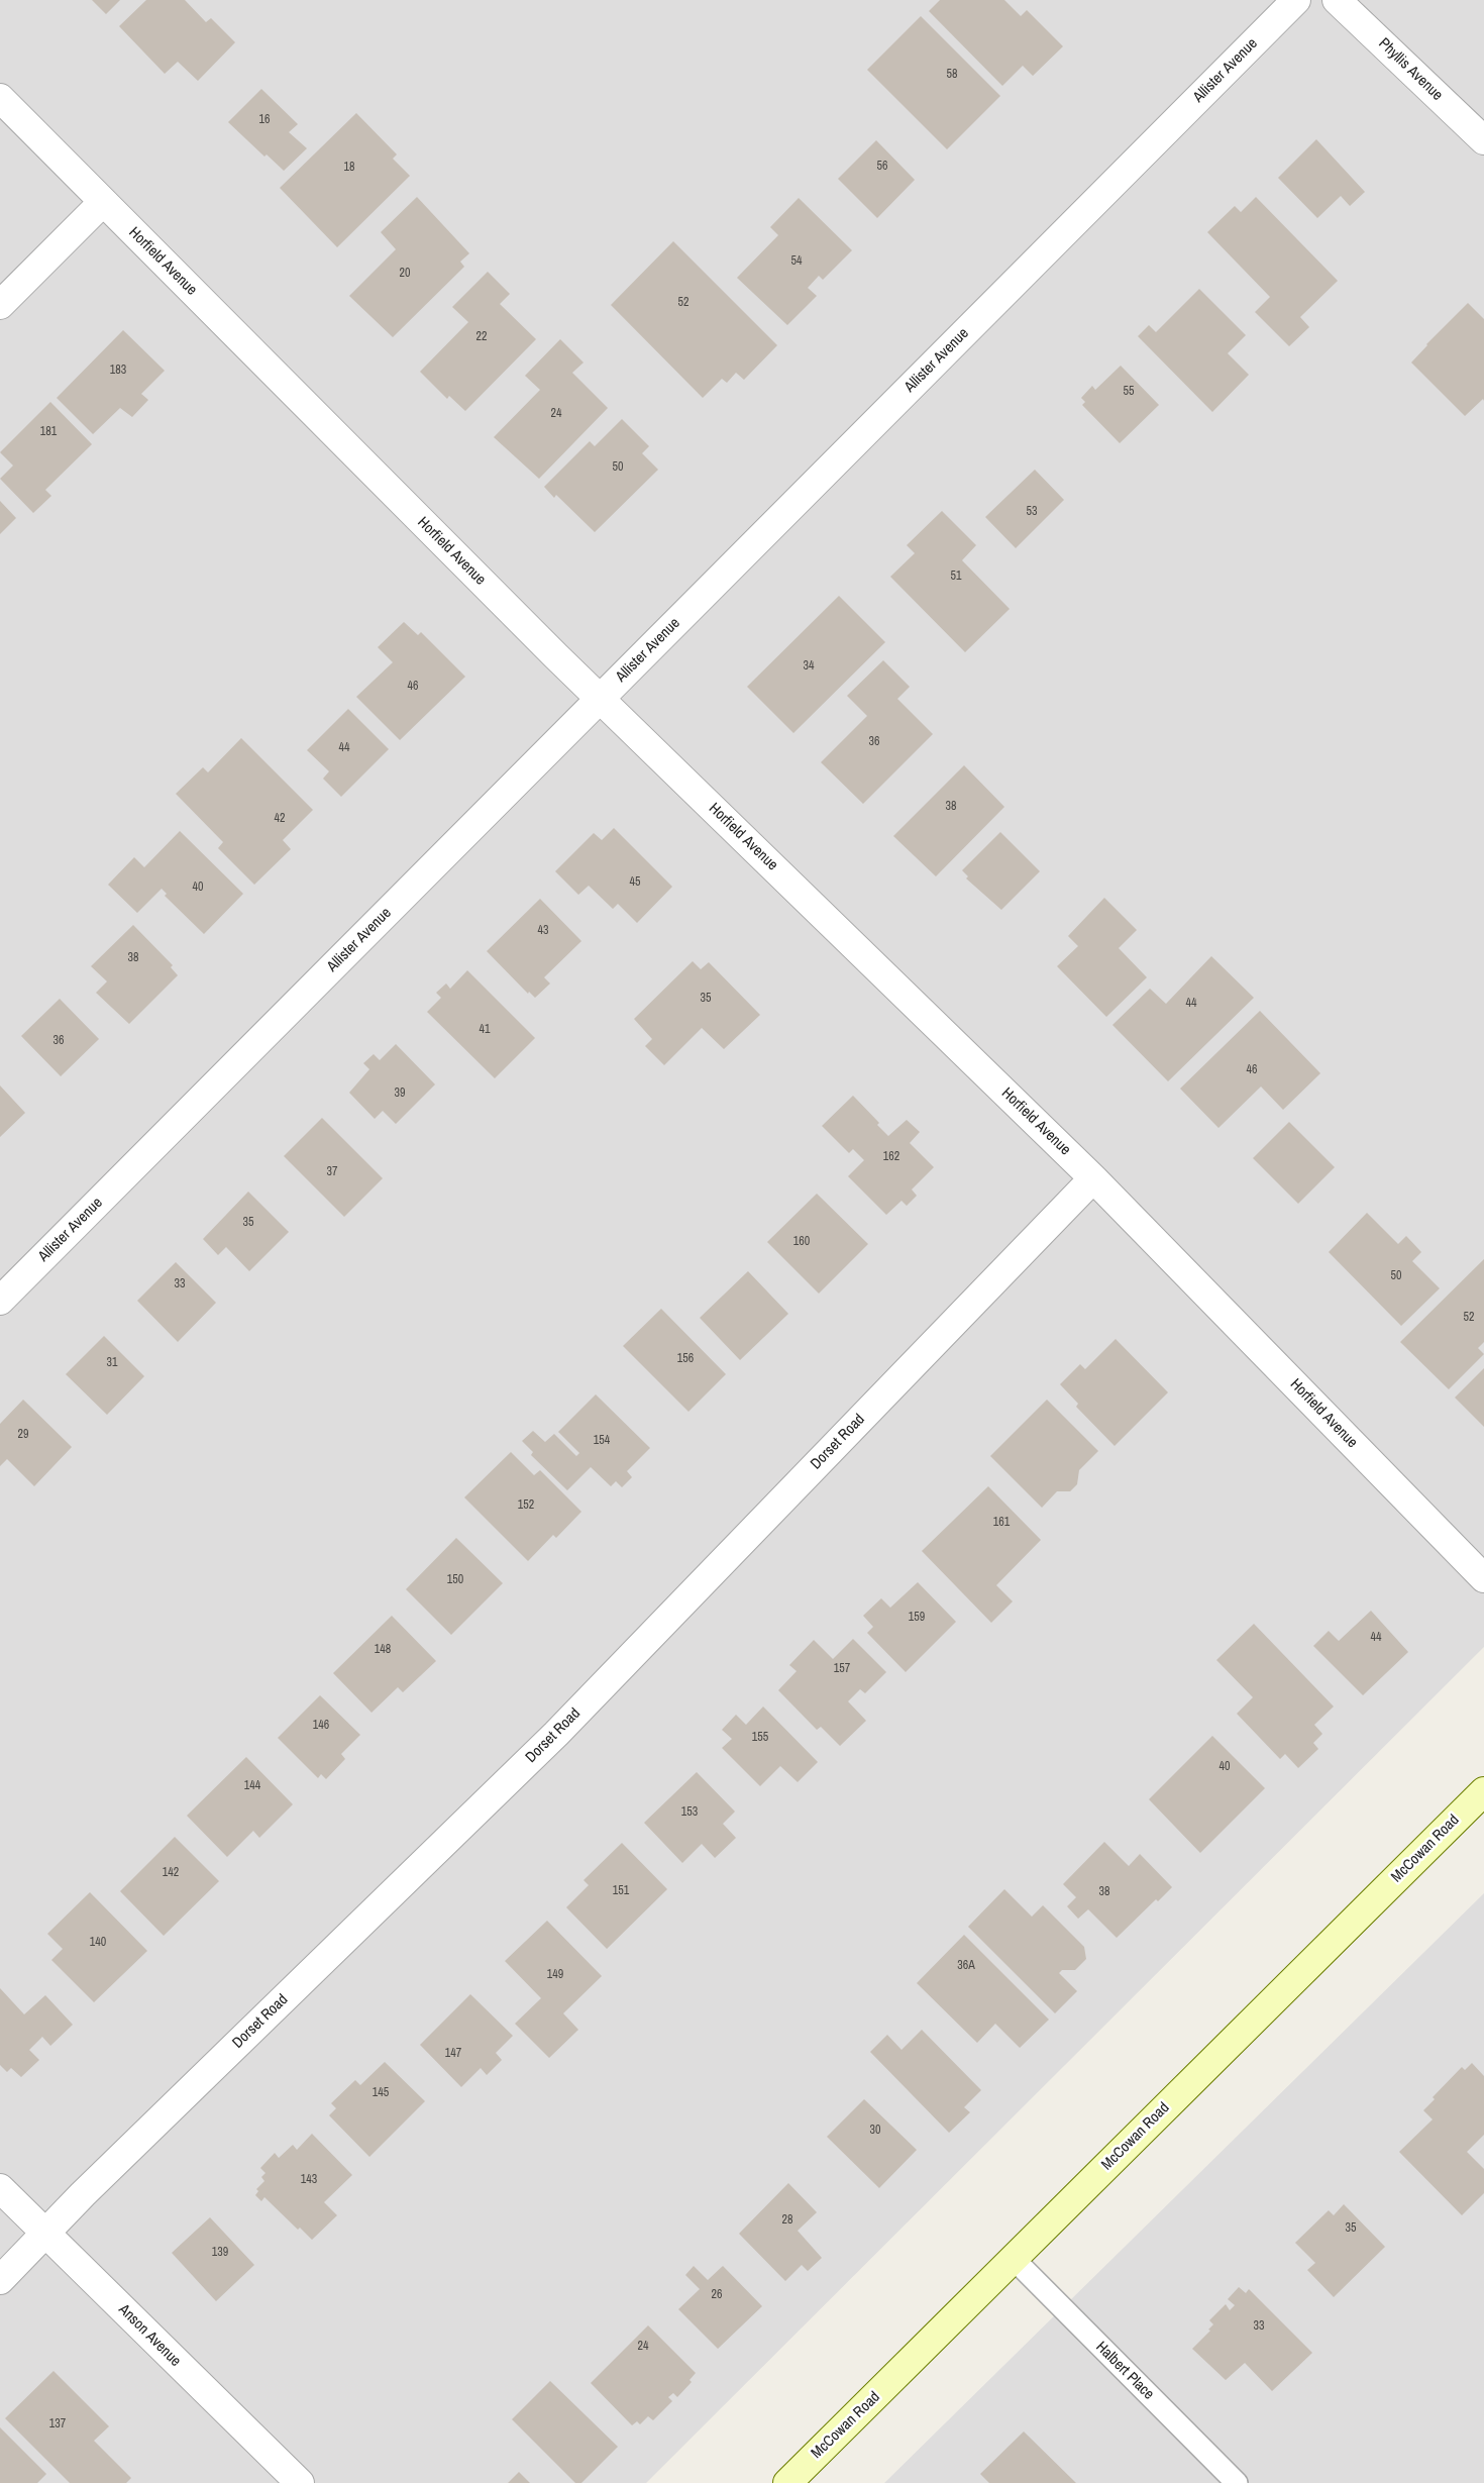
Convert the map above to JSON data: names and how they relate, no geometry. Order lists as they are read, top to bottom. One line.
{"streets":{"street":["Phyllis Avenue","Allister Avenue","Horfield Avenue","Dorset Road","McCowan Road","Anson Avenue"],"lane":["Halbert Place"]},"crossings":[["Allister Avenue","Horfield Avenue"],["Horfield Avenue","Dorset Road"],["Dorset Road","Anson Avenue"],["McCowan Road","Halbert Place"]],"house_numbers":["58","16","56","18","54","20","52","22","183","55","24","181","50","53","51","34","46","36","44","38","42","45","40","43","38","35","44","41","36","46","39","162","37","35","160","50","33","52","156","31","29","154","152","161","150","159","44","148","157","146","155","40","144","153","142","151","38","140","36A","149","147","145","30","143","28","35","139","26","33","24","137"]}
